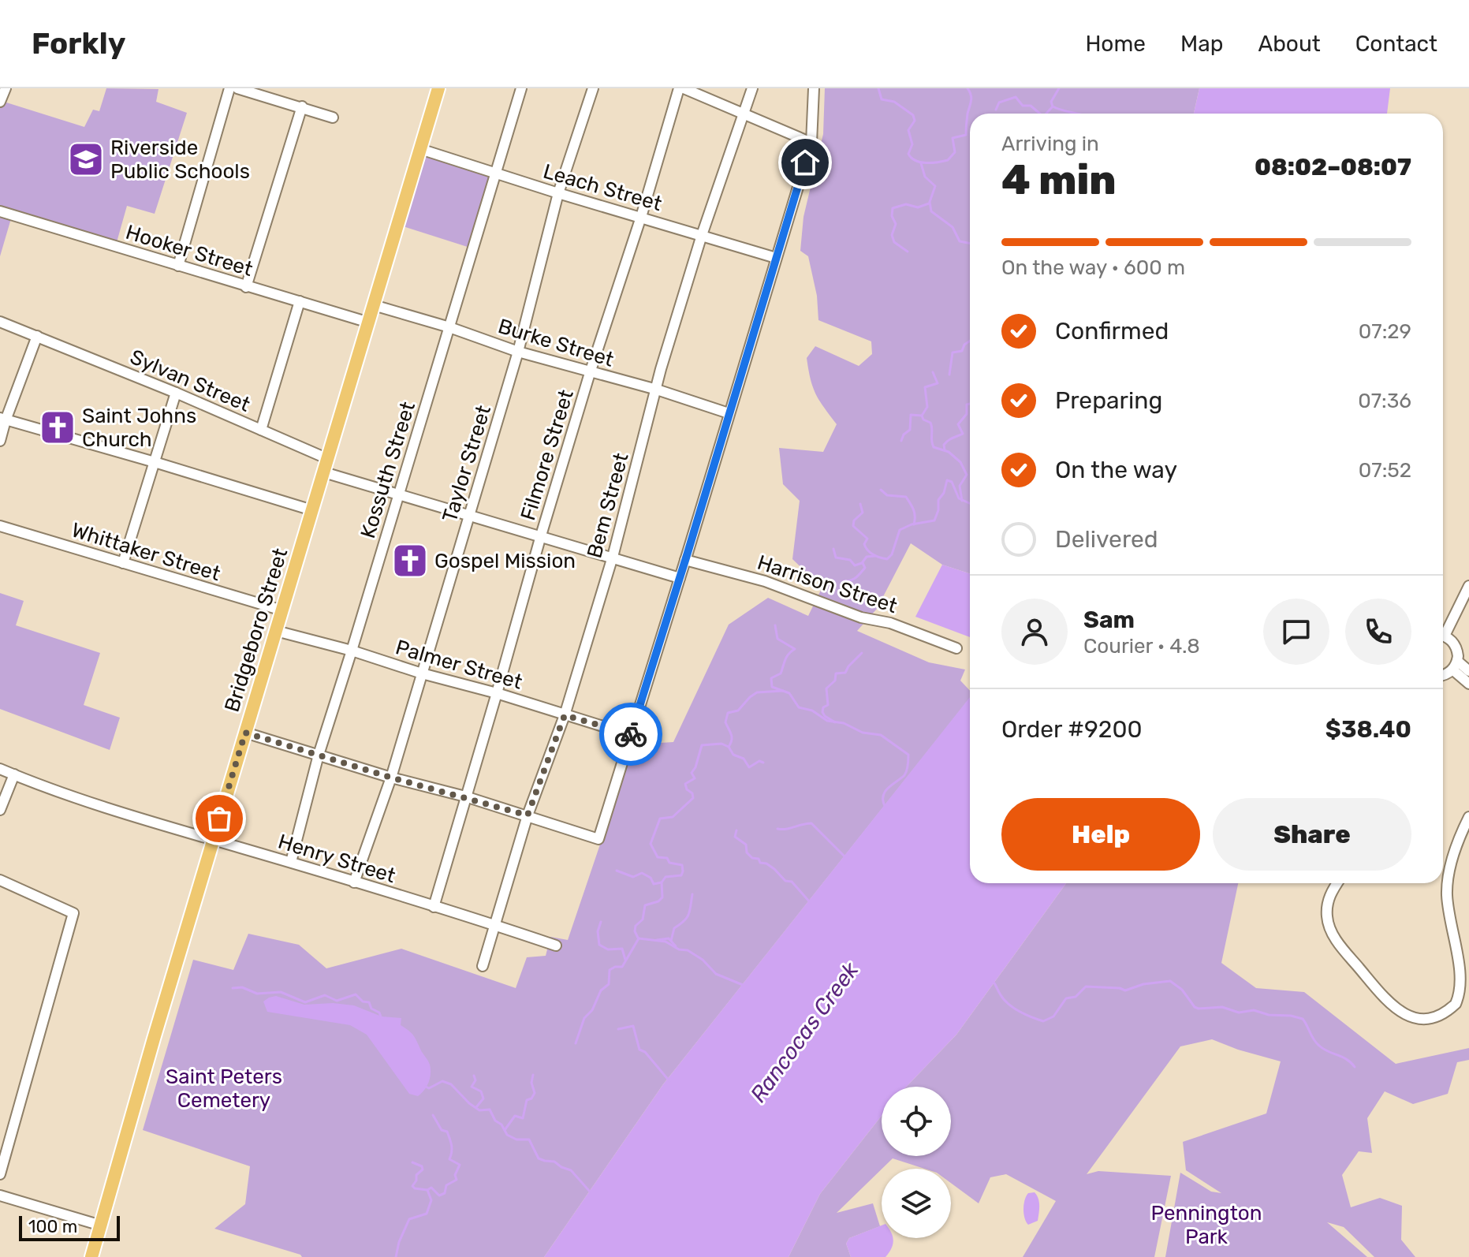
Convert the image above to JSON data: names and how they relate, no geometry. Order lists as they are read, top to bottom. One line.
{"streets":{"main road":["Bridgeboro Street"],"street":["Leach Street","Hooker Street","Burke Street","Sylvan Street","Filmore Street","Taylor Street","Kossuth Street","Bem Street","Whittaker Street","Harrison Street","Palmer Street","Henry Street"]},"crossings":[["Leach Street","Filmore Street"],["Leach Street","Taylor Street"],["Leach Street","Kossuth Street"],["Leach Street","Bem Street"],["Leach Street","Bridgeboro Street"],["Hooker Street","Bridgeboro Street"],["Burke Street","Filmore Street"],["Burke Street","Taylor Street"],["Burke Street","Kossuth Street"],["Burke Street","Bem Street"],["Burke Street","Bridgeboro Street"],["Sylvan Street","Bridgeboro Street"],["Filmore Street","Palmer Street"],["Filmore Street","Henry Street"],["Taylor Street","Palmer Street"],["Taylor Street","Henry Street"],["Kossuth Street","Palmer Street"],["Kossuth Street","Henry Street"],["Bem Street","Palmer Street"],["Bem Street","Henry Street"],["Whittaker Street","Bridgeboro Street"],["Bridgeboro Street","Palmer Street"],["Bridgeboro Street","Henry Street"]],"water":["Rancocas Creek"],"parks":["Saint Peters Cemetery","Pennington Park"],"places":{"school or university":["Riverside Public Schools"],"church":["Saint Johns Church","Gospel Mission"]},"scale_bar":"100 m","page":{"header":"Forkly","nav":["Home","Map","About","Contact"],"heading":["4 min","Arriving in","08:02–08:07"],"panel":["Sam","Courier · 4.8","Order #9200","$38.40"],"bar":"On the way · 600 m","list":[["Confirmed","07:29"],["Preparing","07:36"],["On the way","07:52"],"Delivered"],"buttons":["Help","Share"],"scale":"100 m"}}
